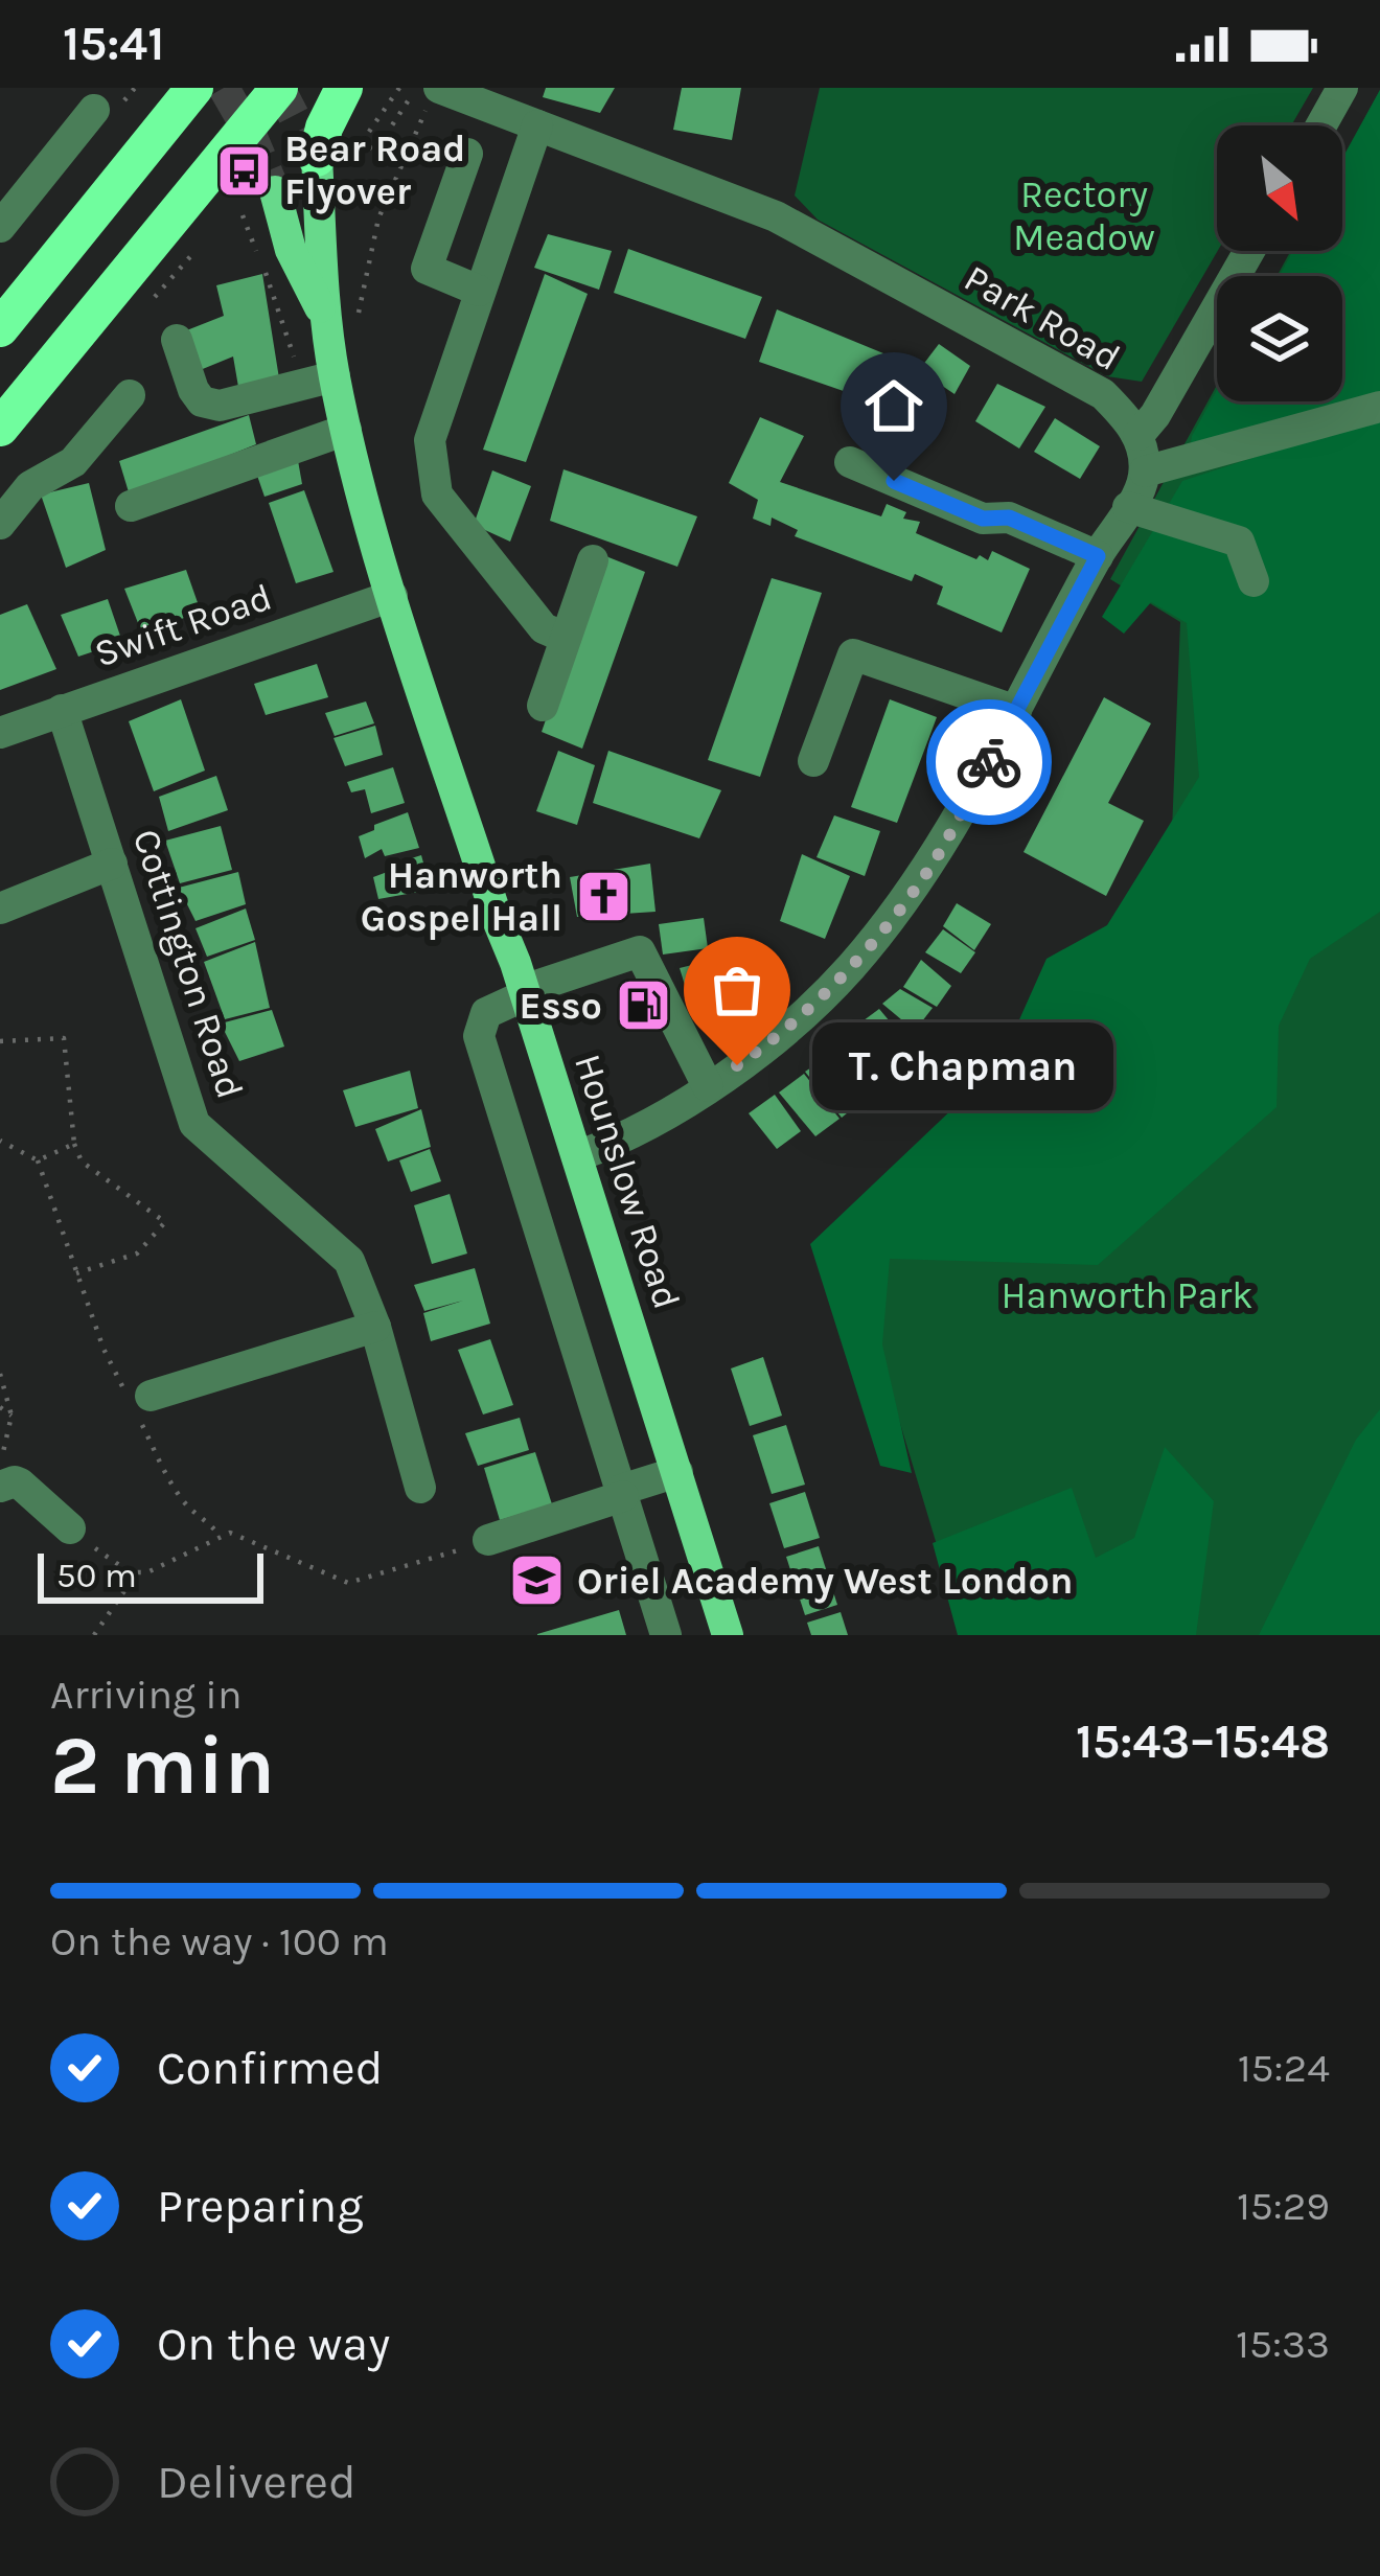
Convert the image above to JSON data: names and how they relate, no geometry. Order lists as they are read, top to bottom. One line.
{"streets":{"main road":["Hounslow Road"],"street":["Park Road","Swift Road","Cottington Road"]},"crossings":[["Swift Road","Cottington Road"],["Swift Road","Hounslow Road"]],"parks":["Rectory Meadow","Hanworth Park"],"places":{"bus stop":["Bear Road Flyover"],"church":["Hanworth Gospel Hall"],"fuel station":["Esso"],"other":["T. Chapman"],"school or university":["Oriel Academy West London"]},"scale_bar":"50 m","north":"bottom right","page":{"status":"15:41","bubble":"T. Chapman","scale":"50 m","heading":["2 min","Arriving in","15:43–15:48"],"bar":"On the way · 100 m","list":[["Confirmed","15:24"],["Preparing","15:29"],["On the way","15:33"],"Delivered"]}}
